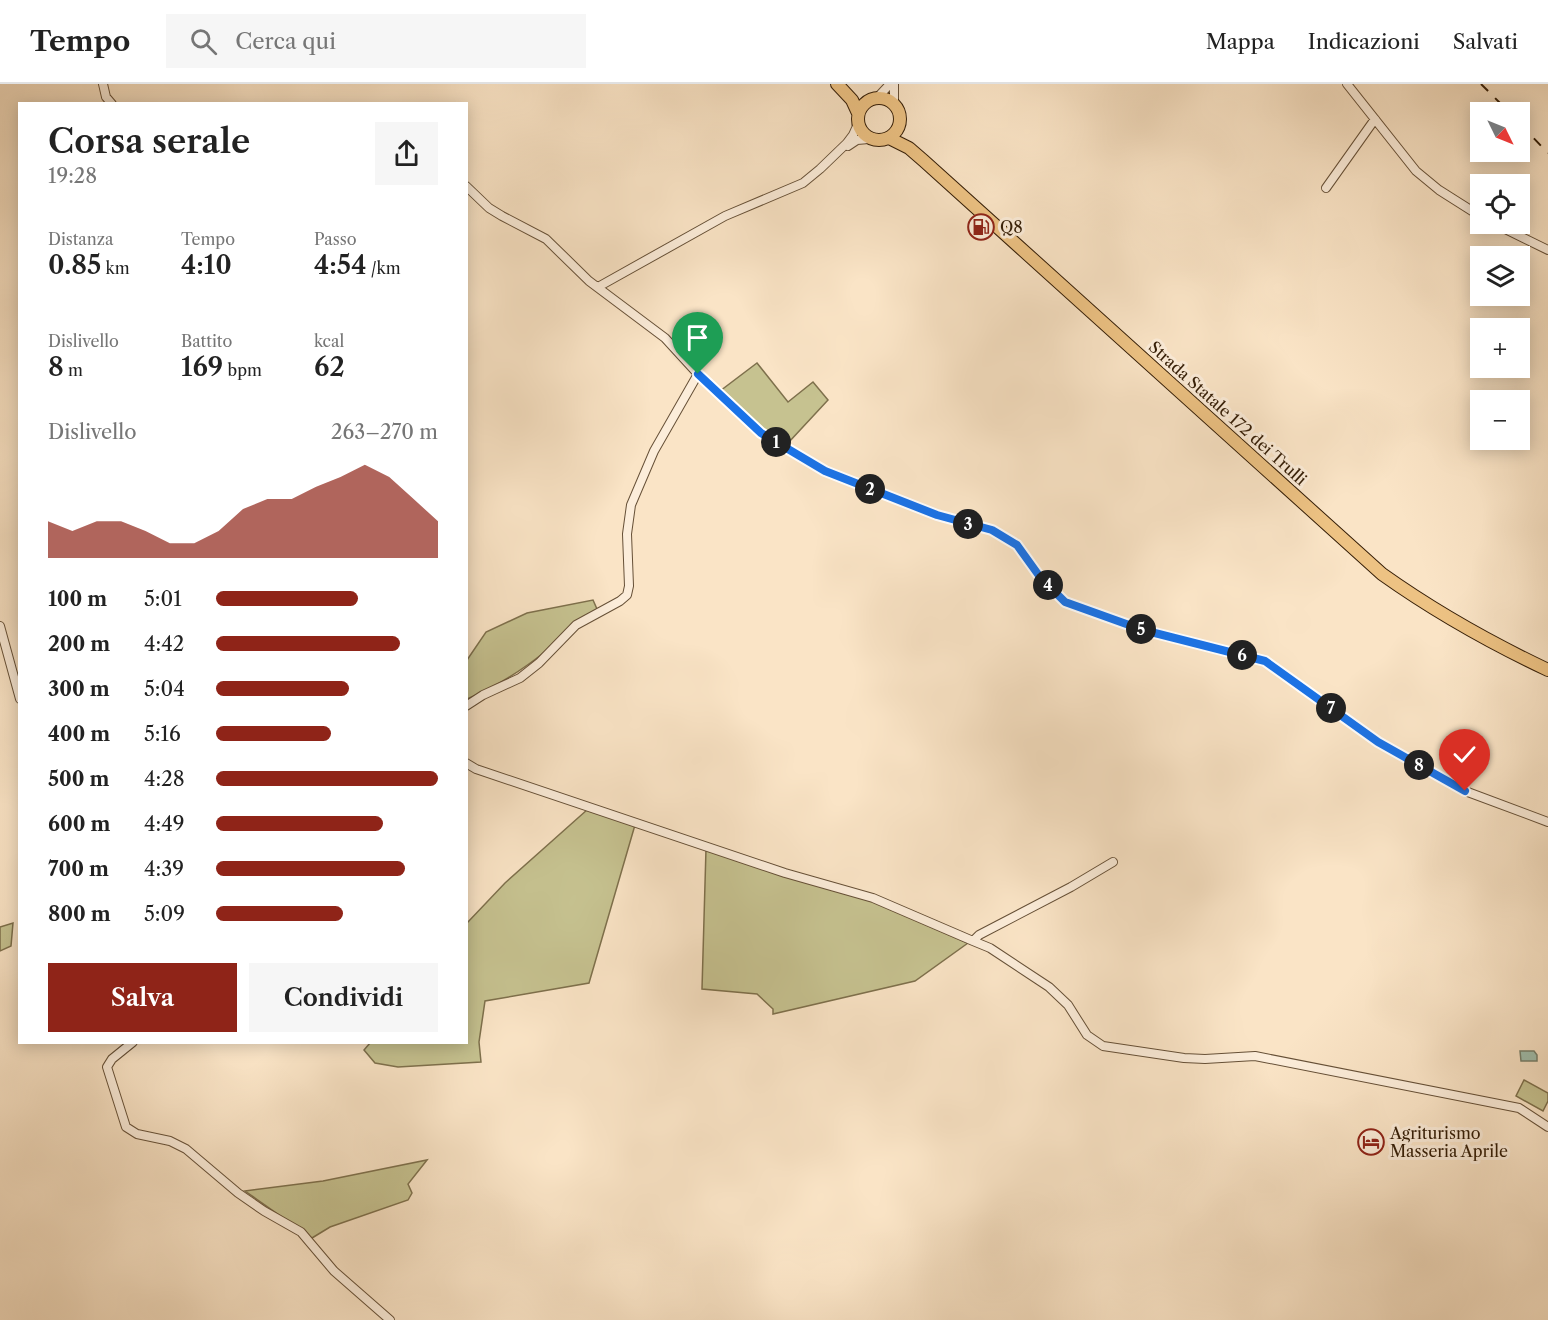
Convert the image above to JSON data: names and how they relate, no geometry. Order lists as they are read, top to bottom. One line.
{"streets":{"main road":["Strada Statale 172 dei Trulli"]},"places":{"fuel station":["Q8"],"hotel":["Agriturismo Masseria Aprile"]},"north":"bottom right","page":{"header":"Tempo","search":"Cerca qui","nav":["Mappa","Indicazioni","Salvati"],"map_buttons":["+","−"],"heading":["Corsa serale","19:28"],"stats":[["Distanza","0.85 km"],["Tempo","4:10"],["Passo","4:54 /km"],["Dislivello","8 m"],["Battito","169 bpm"],["kcal","62"]],"chart":["Dislivello","263–270 m"],"pins":["1","2","3","4","5","6","7","8"],"list":[{"name":"100 m","note":"5:01"},{"name":"200 m","note":"4:42"},{"name":"300 m","note":"5:04"},{"name":"400 m","note":"5:16"},{"name":"500 m","note":"4:28"},{"name":"600 m","note":"4:49"},{"name":"700 m","note":"4:39"},{"name":"800 m","note":"5:09"}],"buttons":["Salva","Condividi"]}}
